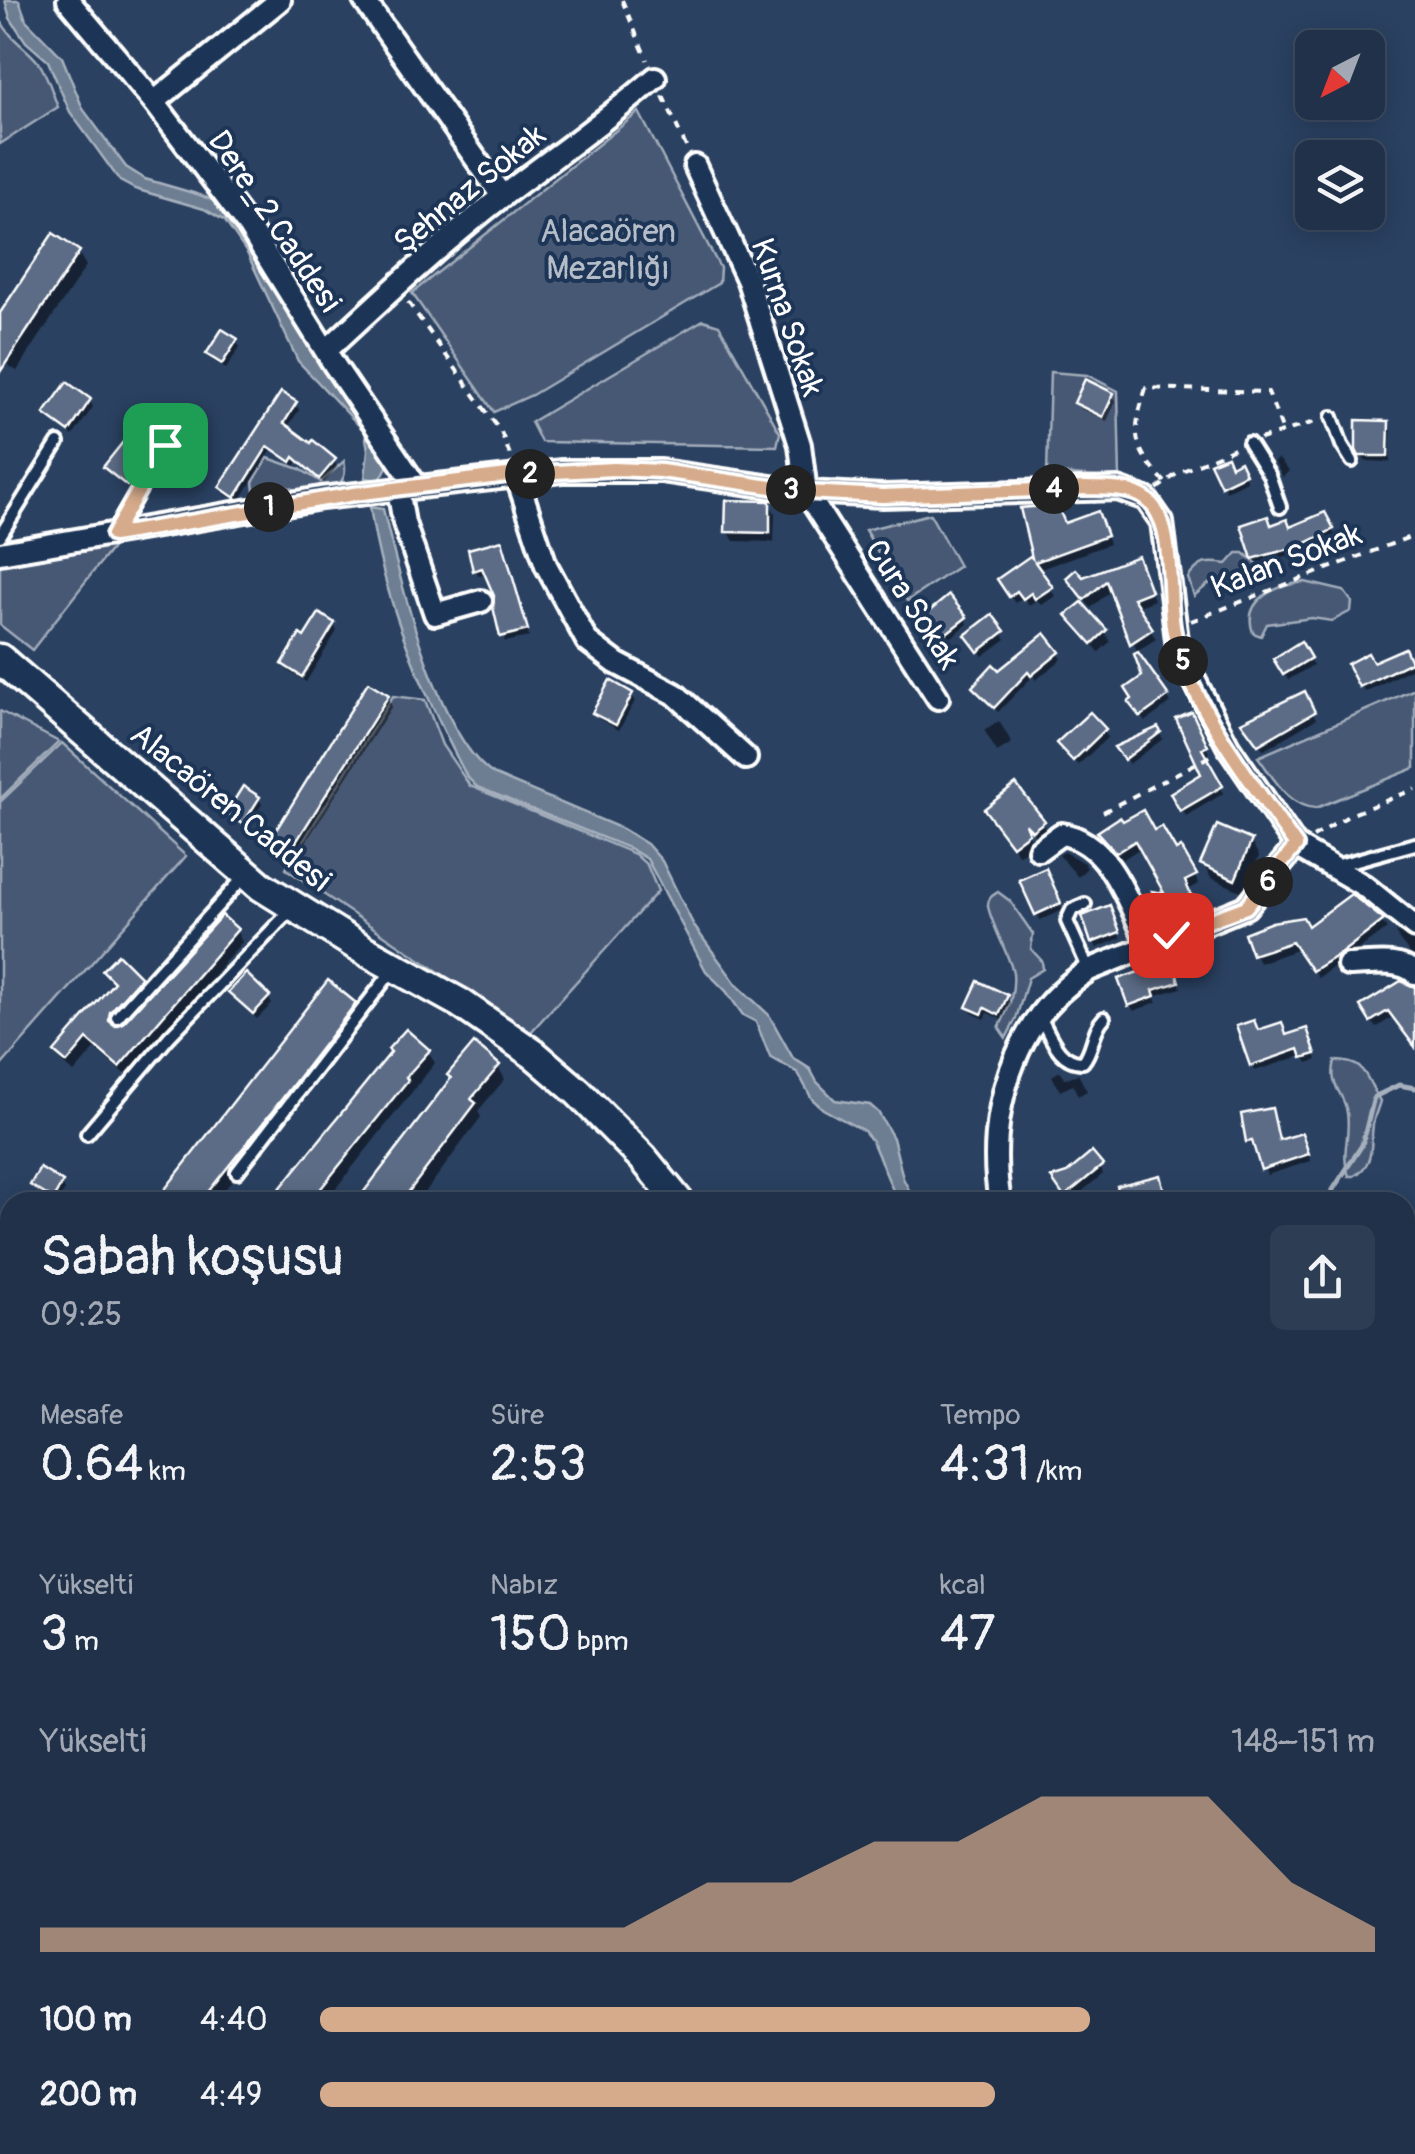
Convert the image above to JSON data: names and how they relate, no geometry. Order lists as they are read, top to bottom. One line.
{"streets":{"street":["Şehnaz Sokak","Dere_2 Caddesi","Kurna Sokak","Cura Sokak","Alacaören Caddesi"],"path":["Kalan Sokak"]},"crossings":[["Şehnaz Sokak","Dere_2 Caddesi"],["Kurna Sokak","Cura Sokak"]],"parks":["Alacaören Mezarlığı"],"north":"bottom left","page":{"pins":["2","4","3","1","5","6"],"heading":["Sabah koşusu","09:25"],"stats":[["Mesafe","0.64 km"],["Süre","2:53"],["Tempo","4:31 /km"],["Yükselti","3 m"],["Nabız","150 bpm"],["kcal","47"]],"chart":["Yükselti","148–151 m"],"list":[{"name":"100 m","note":"4:40"},{"name":"200 m","note":"4:49"}]}}
